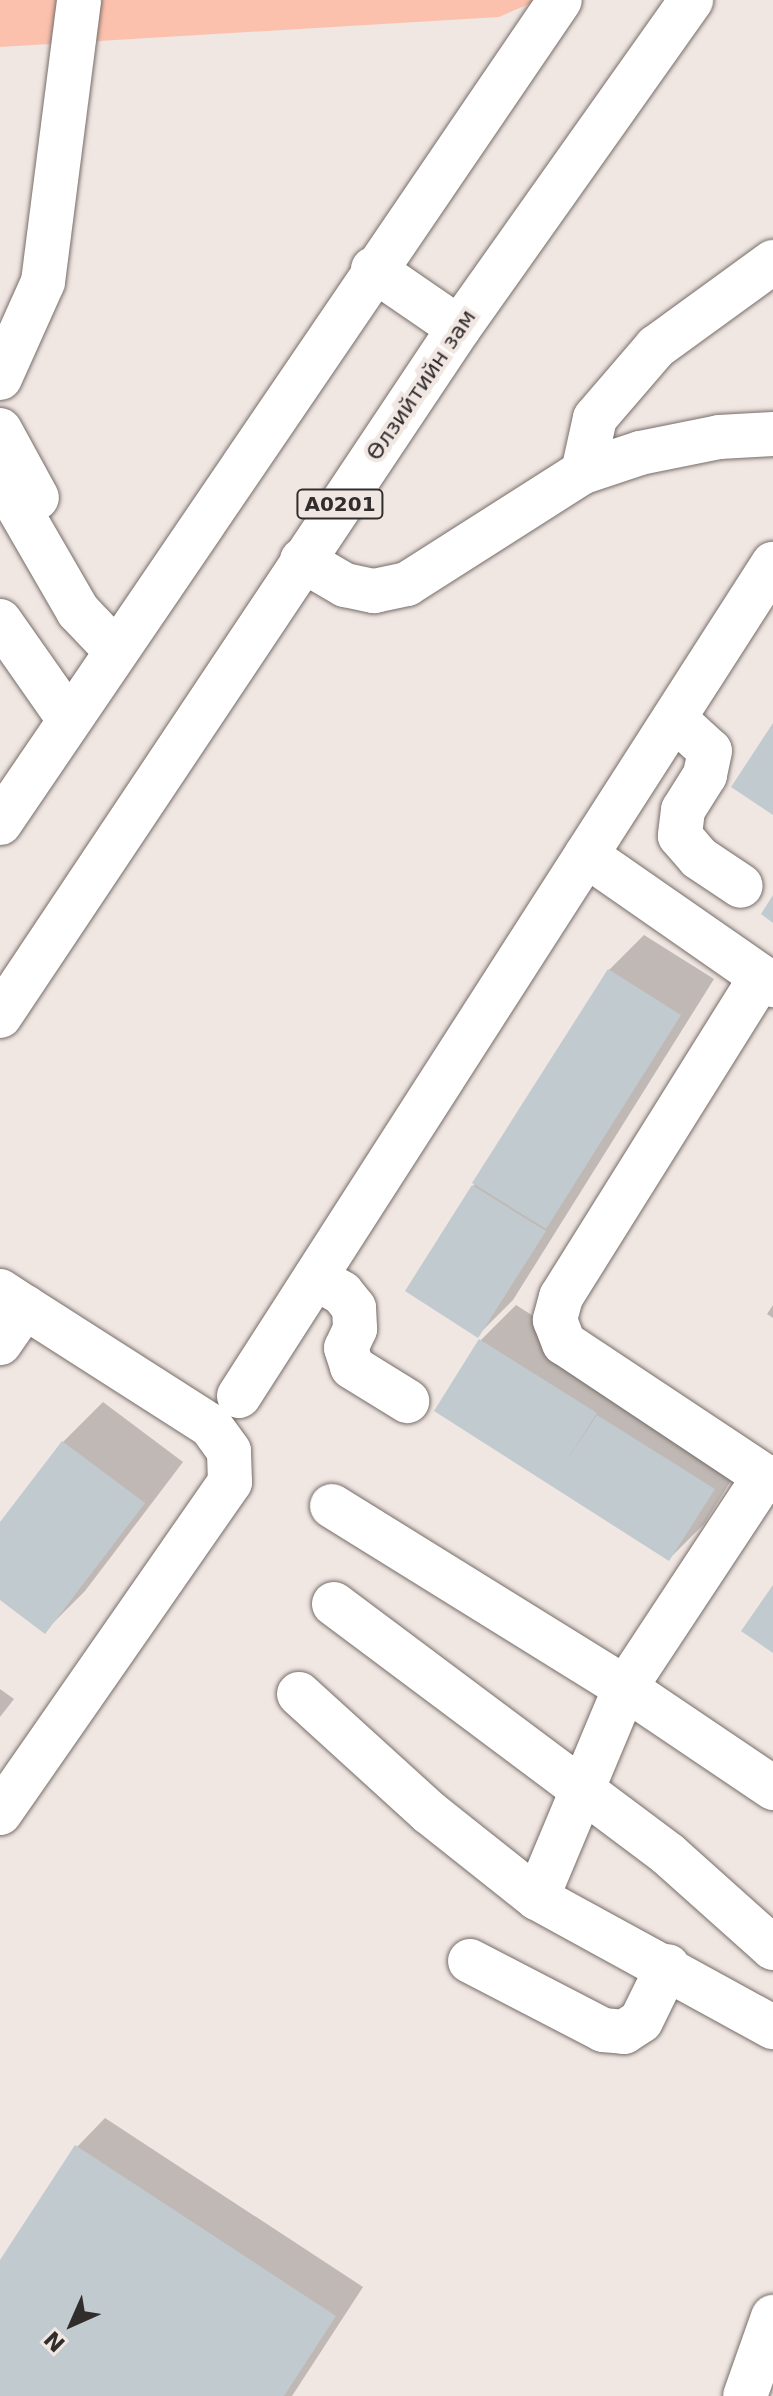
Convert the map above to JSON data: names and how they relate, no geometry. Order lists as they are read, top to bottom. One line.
{"streets":{"main road":["Өлзийтийн зам","A0201"]},"north":"bottom left"}
